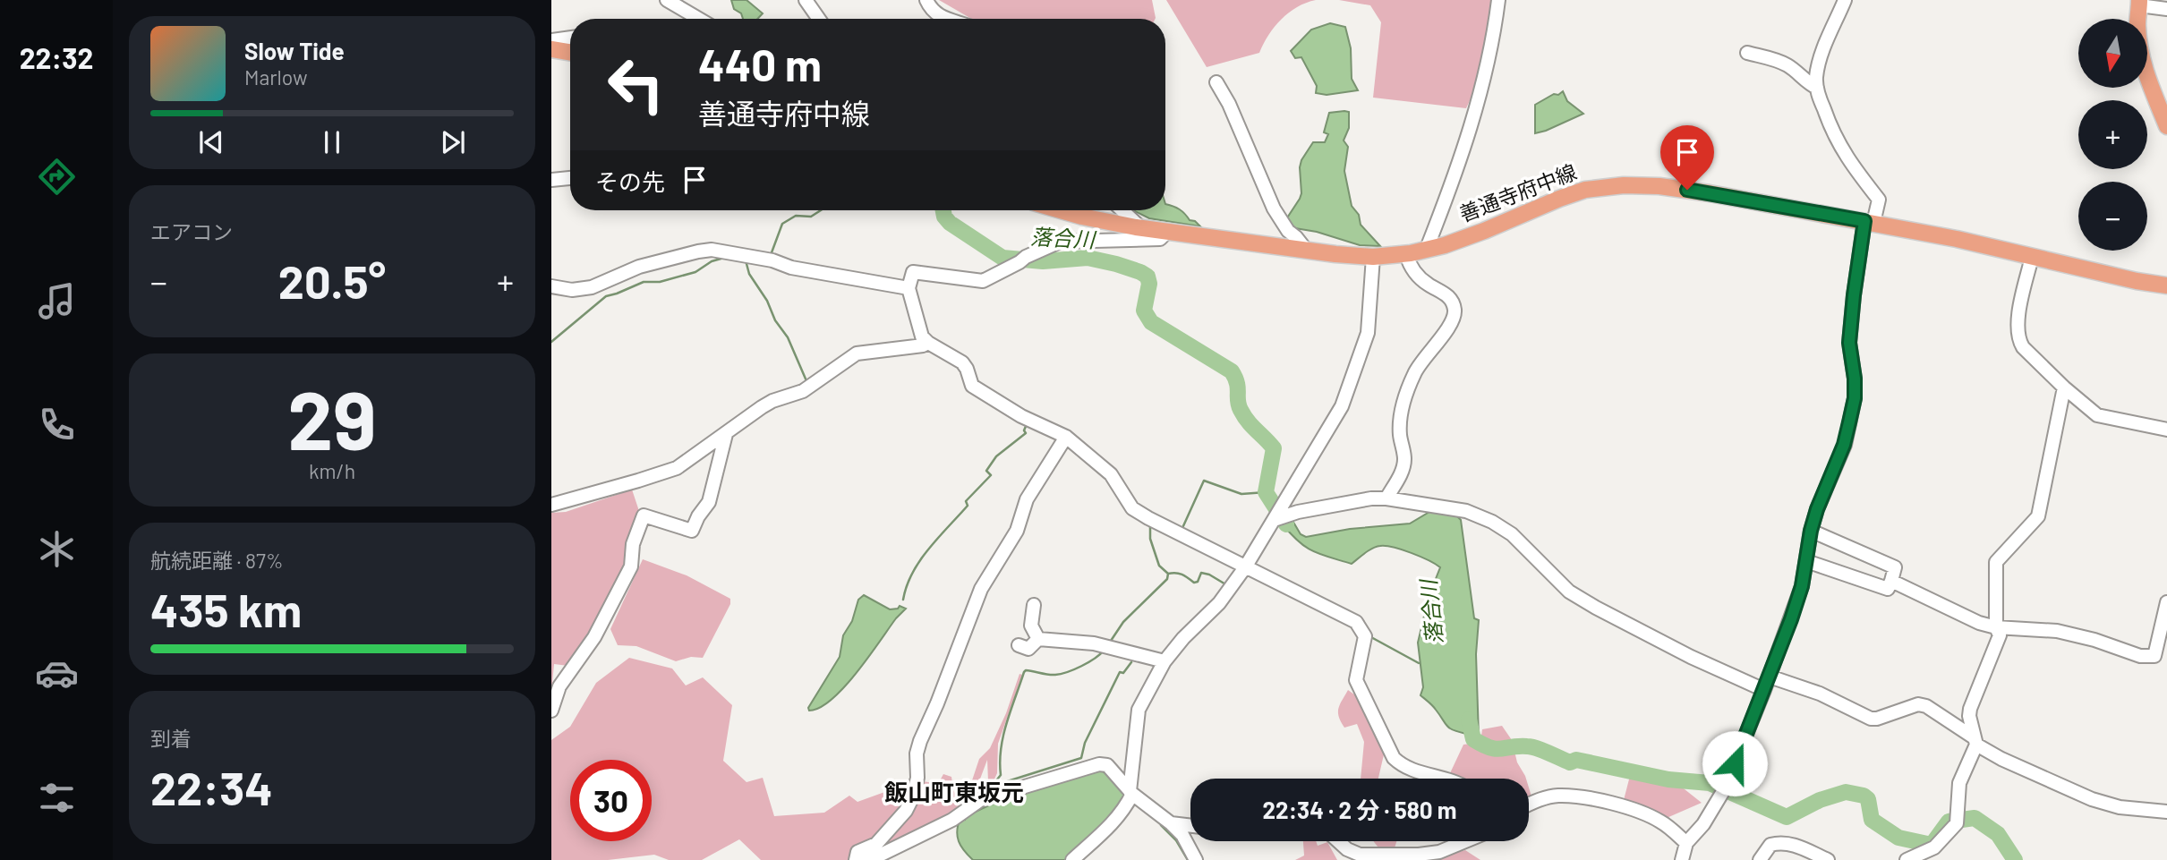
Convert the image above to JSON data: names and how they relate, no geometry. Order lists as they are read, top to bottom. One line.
{"streets":{"main road":["善通寺府中線"]},"districts":["飯山町東坂元"],"water":["落合川"],"north":"bottom","page":{"tabs":"22:32","map_buttons":["+","−"],"turn":["440 m","善通寺府中線"],"song":["Slow Tide","Marlow"],"then":"その先","tile":["エアコン",["29","km/h"],["航続距離 · 87%","435 km"],["到着","22:34"]],"heat":["−","20.5°","+"],"limit":"30","trip":"22:34 · 2 分 · 580 m"}}
